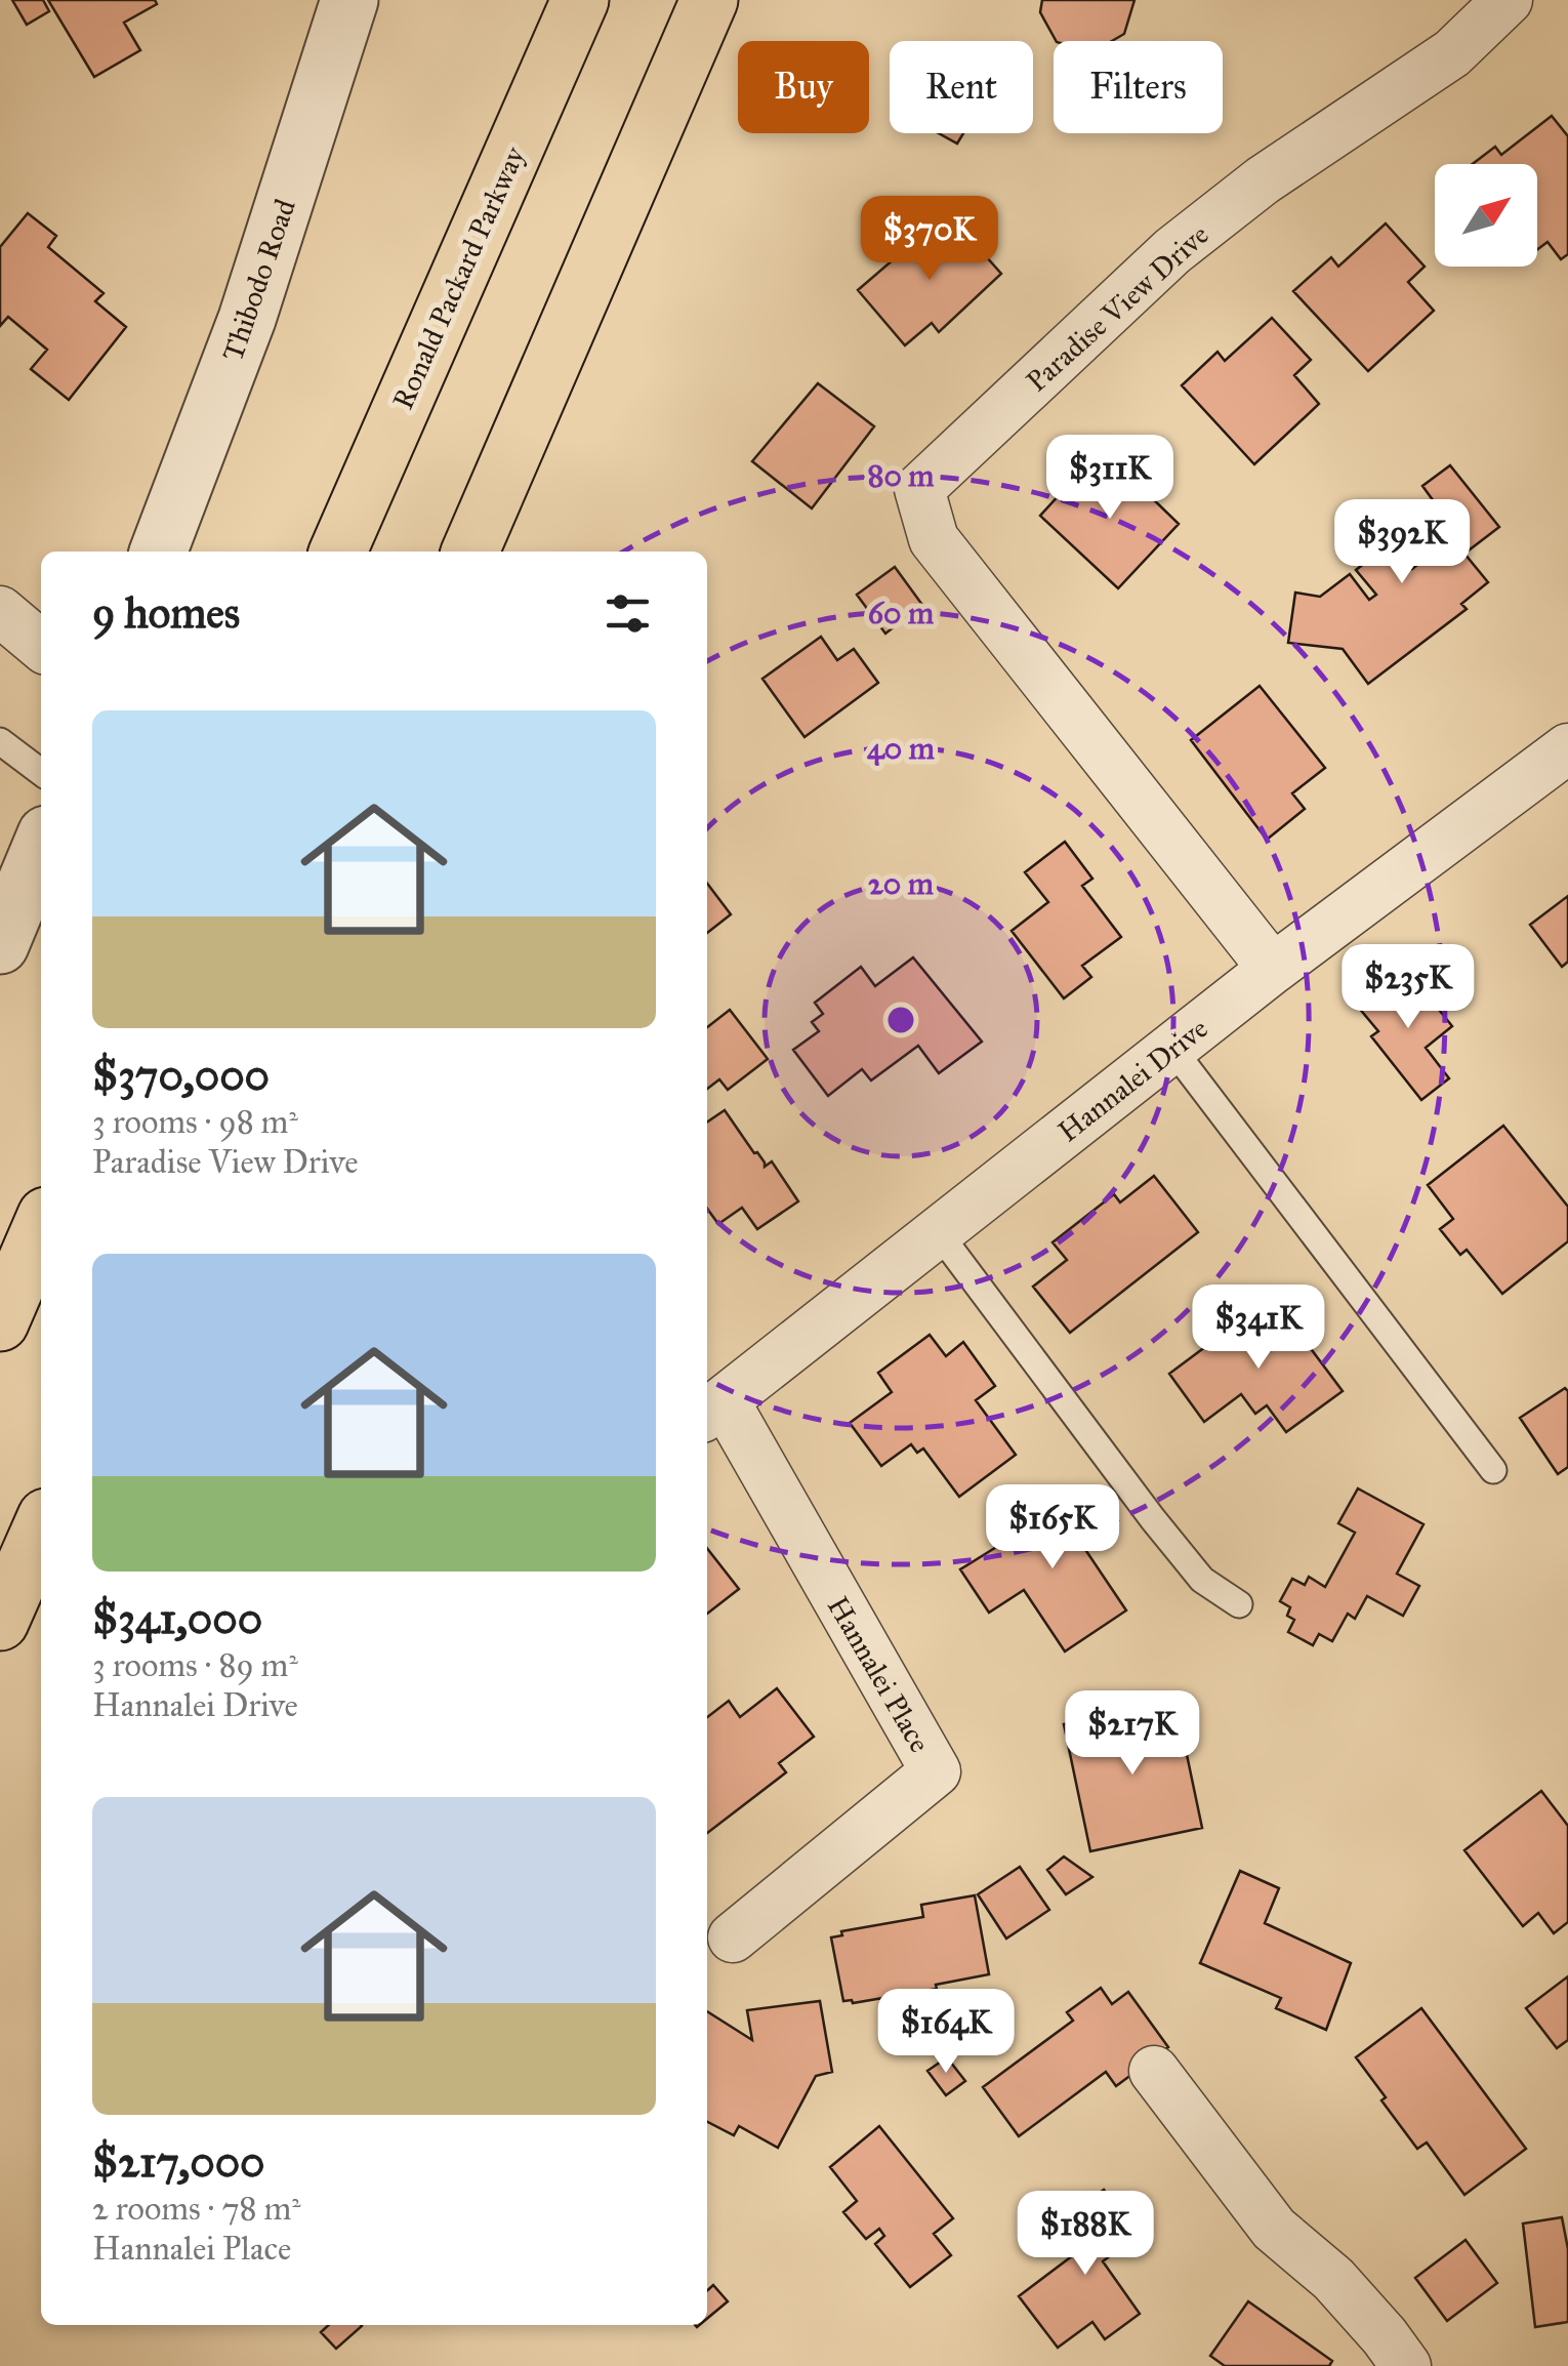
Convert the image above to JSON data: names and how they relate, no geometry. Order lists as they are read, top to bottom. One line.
{"streets":{"highway":["Ronald Packard Parkway"],"street":["Thibodo Road","Paradise View Drive","Hannalei Drive","Hannalei Place"]},"crossings":[["Paradise View Drive","Hannalei Drive"],["Hannalei Drive","Hannalei Place"]],"north":"top right","page":{"chip":["Buy","Rent","Filters"],"price":["$370K","$311K","$392K","$235K","$341K","$165K","$217K","$164K","$188K"],"heading":"9 homes","list":[{"name":"$370,000","note":"3 rooms · 98 m² · Paradise View Drive"},{"name":"$341,000","note":"3 rooms · 89 m² · Hannalei Drive"},{"name":"$217,000","note":"2 rooms · 78 m² · Hannalei Place"}]},"rings":["80 m","60 m","40 m","20 m"]}
